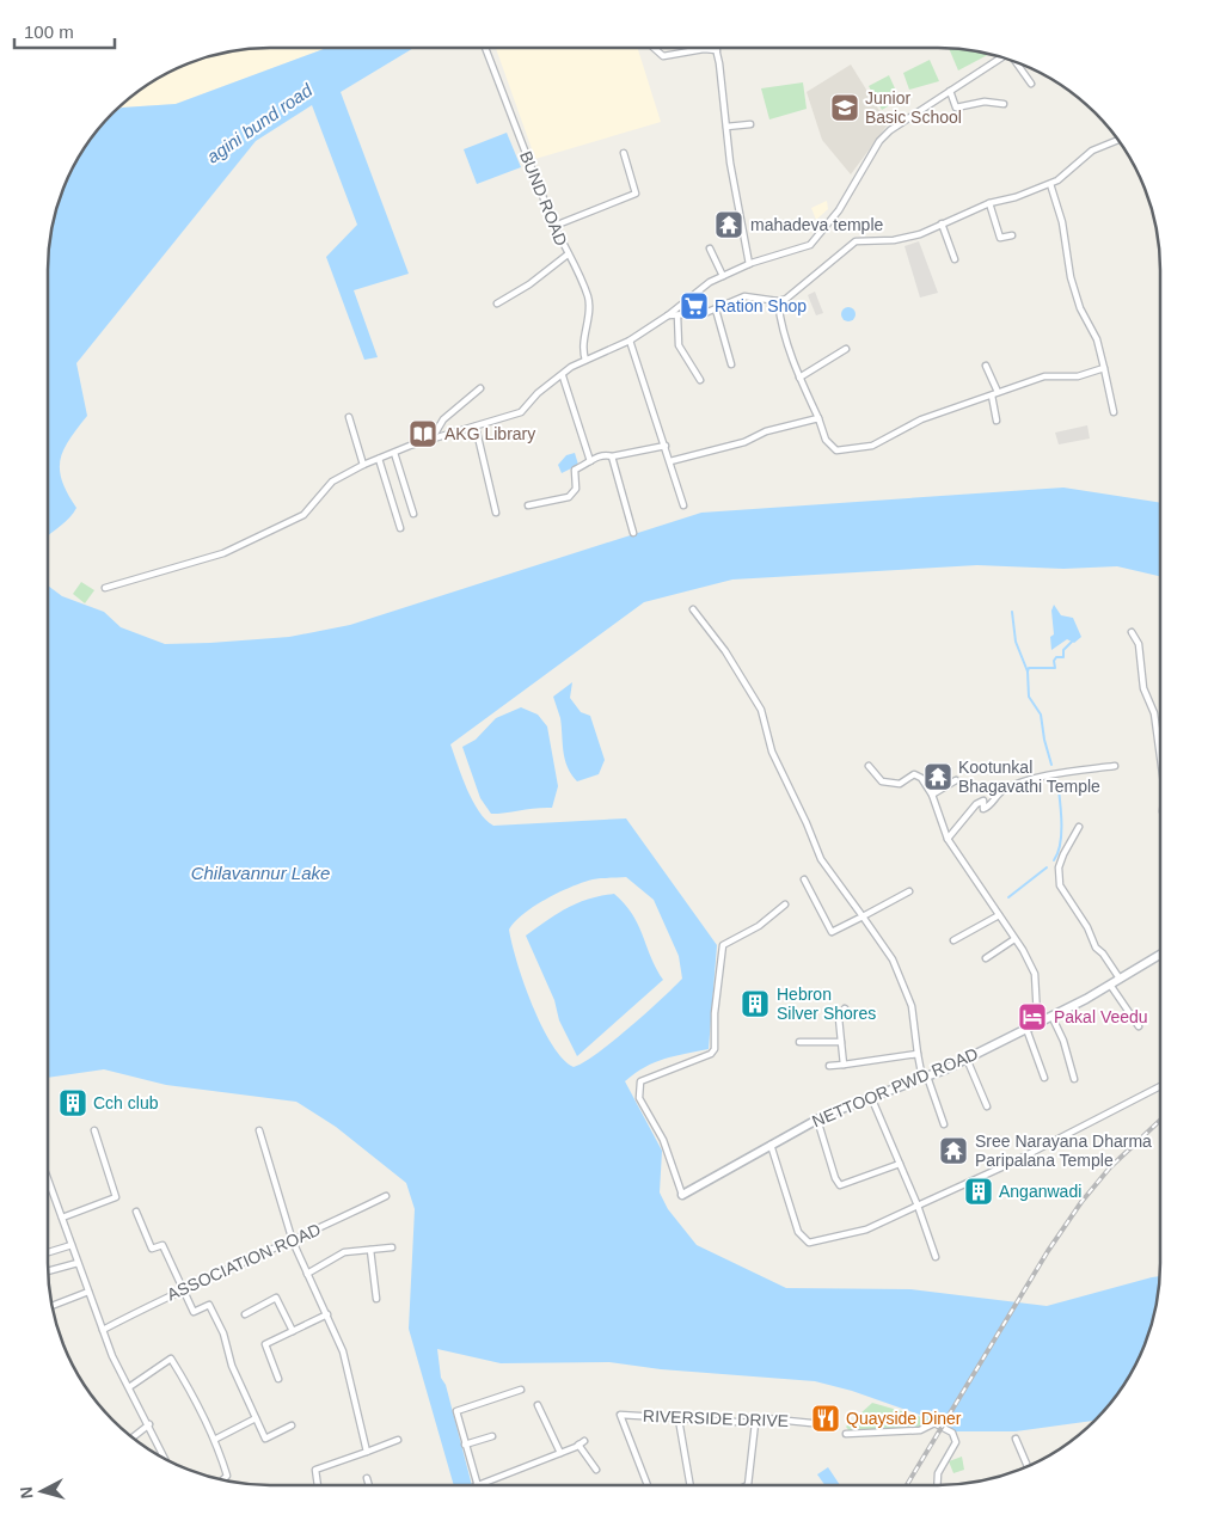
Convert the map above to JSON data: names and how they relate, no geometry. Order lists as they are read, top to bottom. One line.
{"streets":{"street":["BUND ROAD","NETTOOR PWD ROAD","ASSOCIATION ROAD","RIVERSIDE DRIVE"]},"water":["agini bund road","Chilavannur Lake"],"places":{"school or university":["Junior Basic School"],"temple":["mahadeva temple","Kootunkal Bhagavathi Temple","Sree Narayana Dharma Paripalana Temple"],"supermarket":["Ration Shop"],"library":["AKG Library"],"building":["Hebron Silver Shores","Cch club","Anganwadi"],"hotel":["Pakal Veedu"],"restaurant":["Quayside Diner"]},"scale_bar":"100 m","north":"left"}
